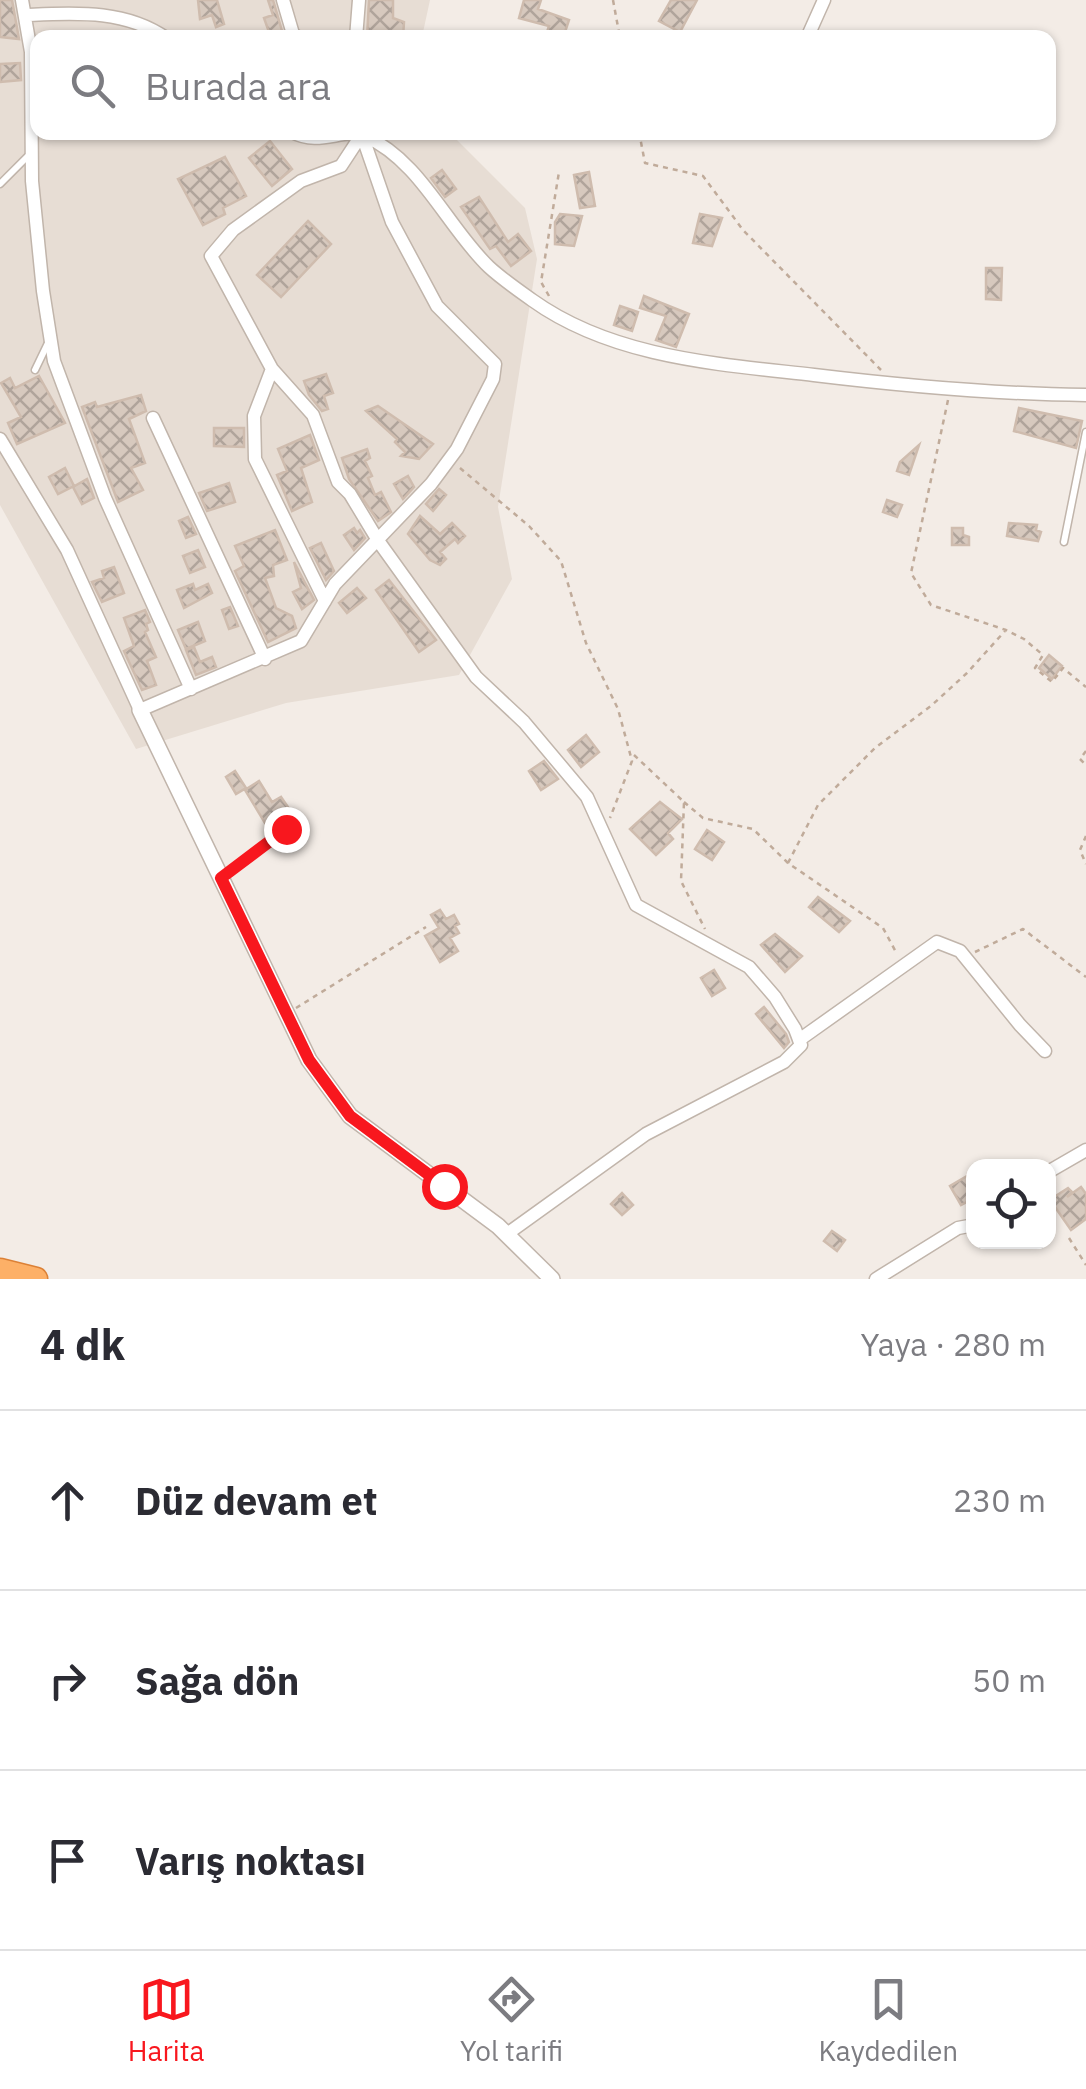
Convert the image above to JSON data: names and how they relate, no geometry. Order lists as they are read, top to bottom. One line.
{"page":{"search":"Burada ara","heading":["4 dk","Yaya · 280 m"],"list":[["Düz devam et","230 m"],["Sağa dön","50 m"],"Varış noktası"],"nav":["Harita","Yol tarifi","Kaydedilen"]}}
